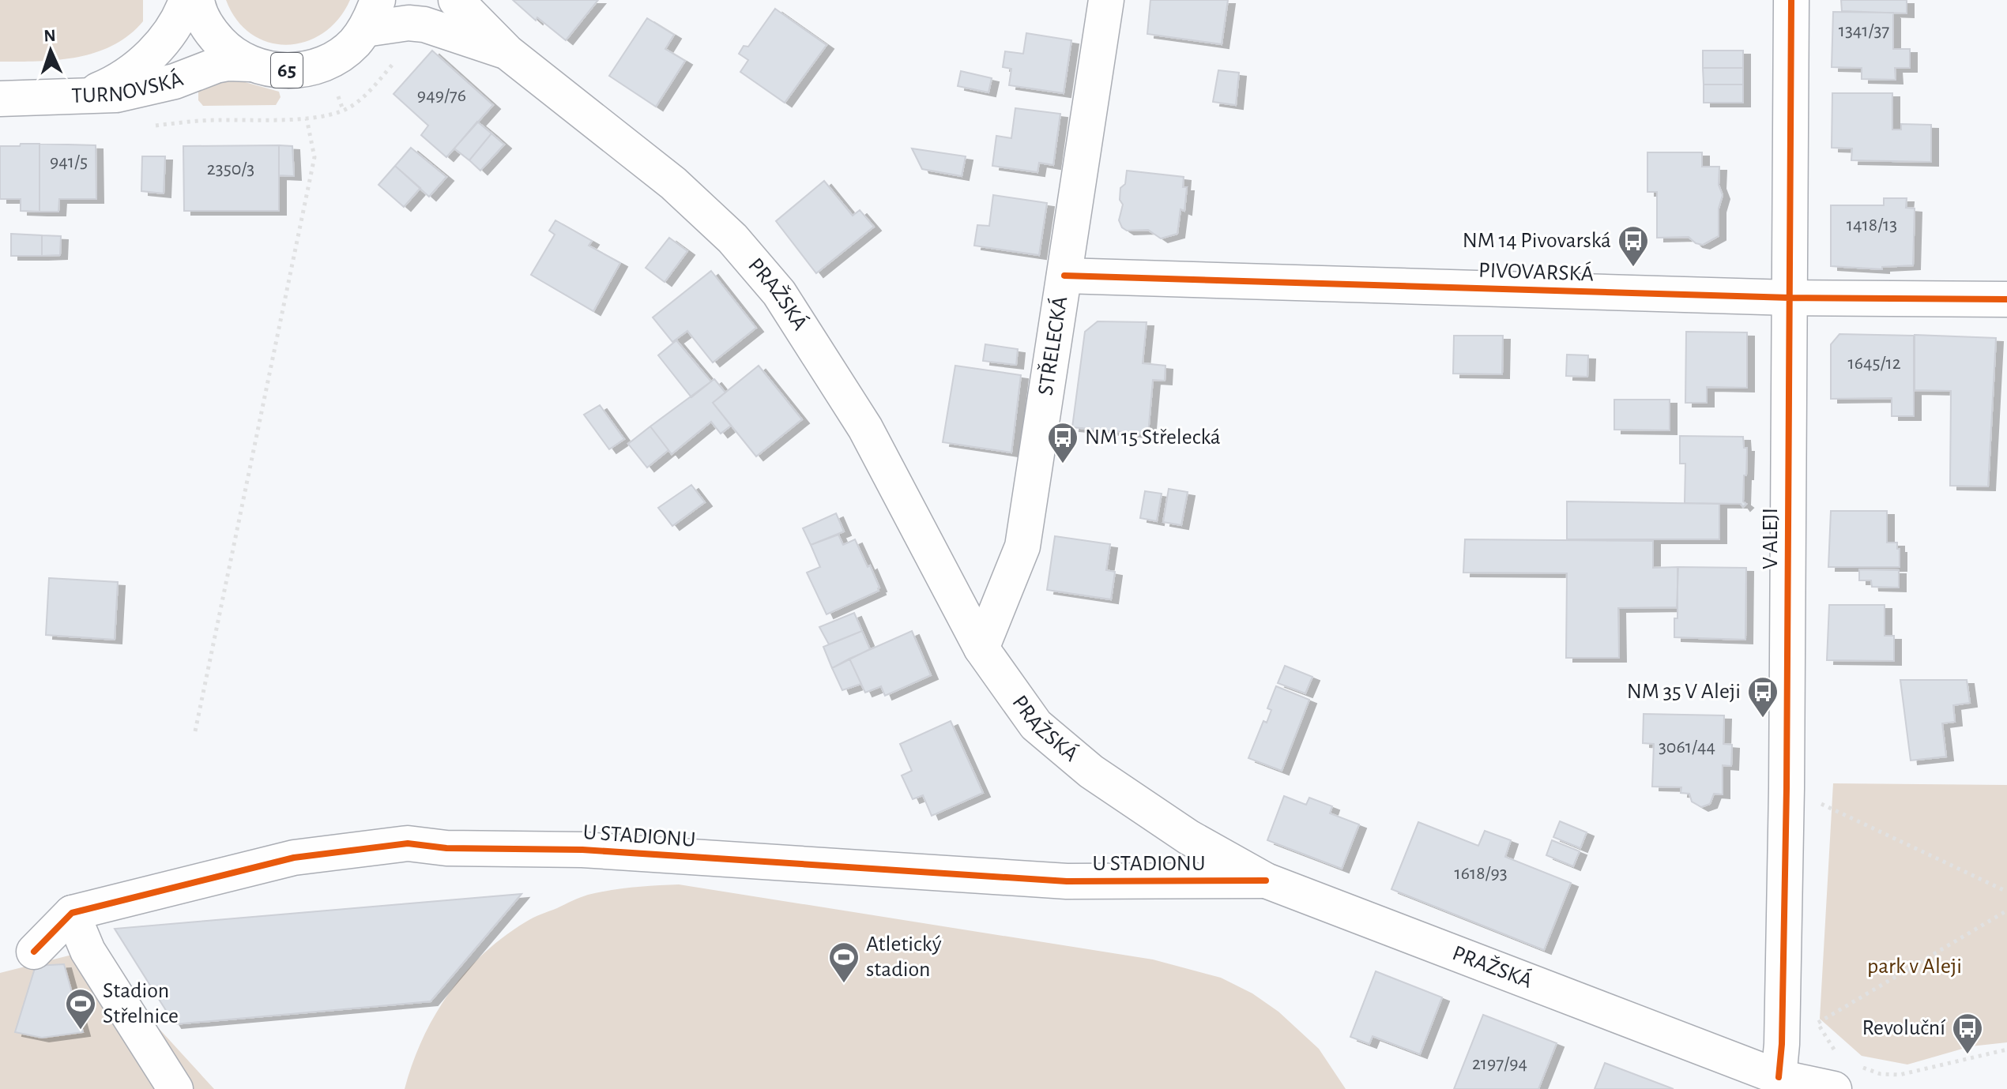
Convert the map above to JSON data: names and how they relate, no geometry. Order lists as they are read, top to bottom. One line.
{"streets":{"street":["65","TURNOVSKÁ","PIVOVARSKÁ","PRAŽSKÁ","STŘELECKÁ","V ALEJI","U STADIONU"]},"crossings":[["65","TURNOVSKÁ"],["TURNOVSKÁ","PRAŽSKÁ"],["PIVOVARSKÁ","STŘELECKÁ"],["PIVOVARSKÁ","V ALEJI"],["PRAŽSKÁ","STŘELECKÁ"],["PRAŽSKÁ","V ALEJI"],["PRAŽSKÁ","U STADIONU"]],"parks":["park v Aleji"],"places":{"bus stop":["NM 14 Pivovarská","NM 15 Střelecká","NM 35 V Aleji","Revoluční"],"sports":["Atletický stadion","Stadion Střelnice"]},"house_numbers":["1341/37","949/76","941/5","2350/3","1418/13","1645/12","3061/44","1618/93","2197/94"],"north":"top"}
